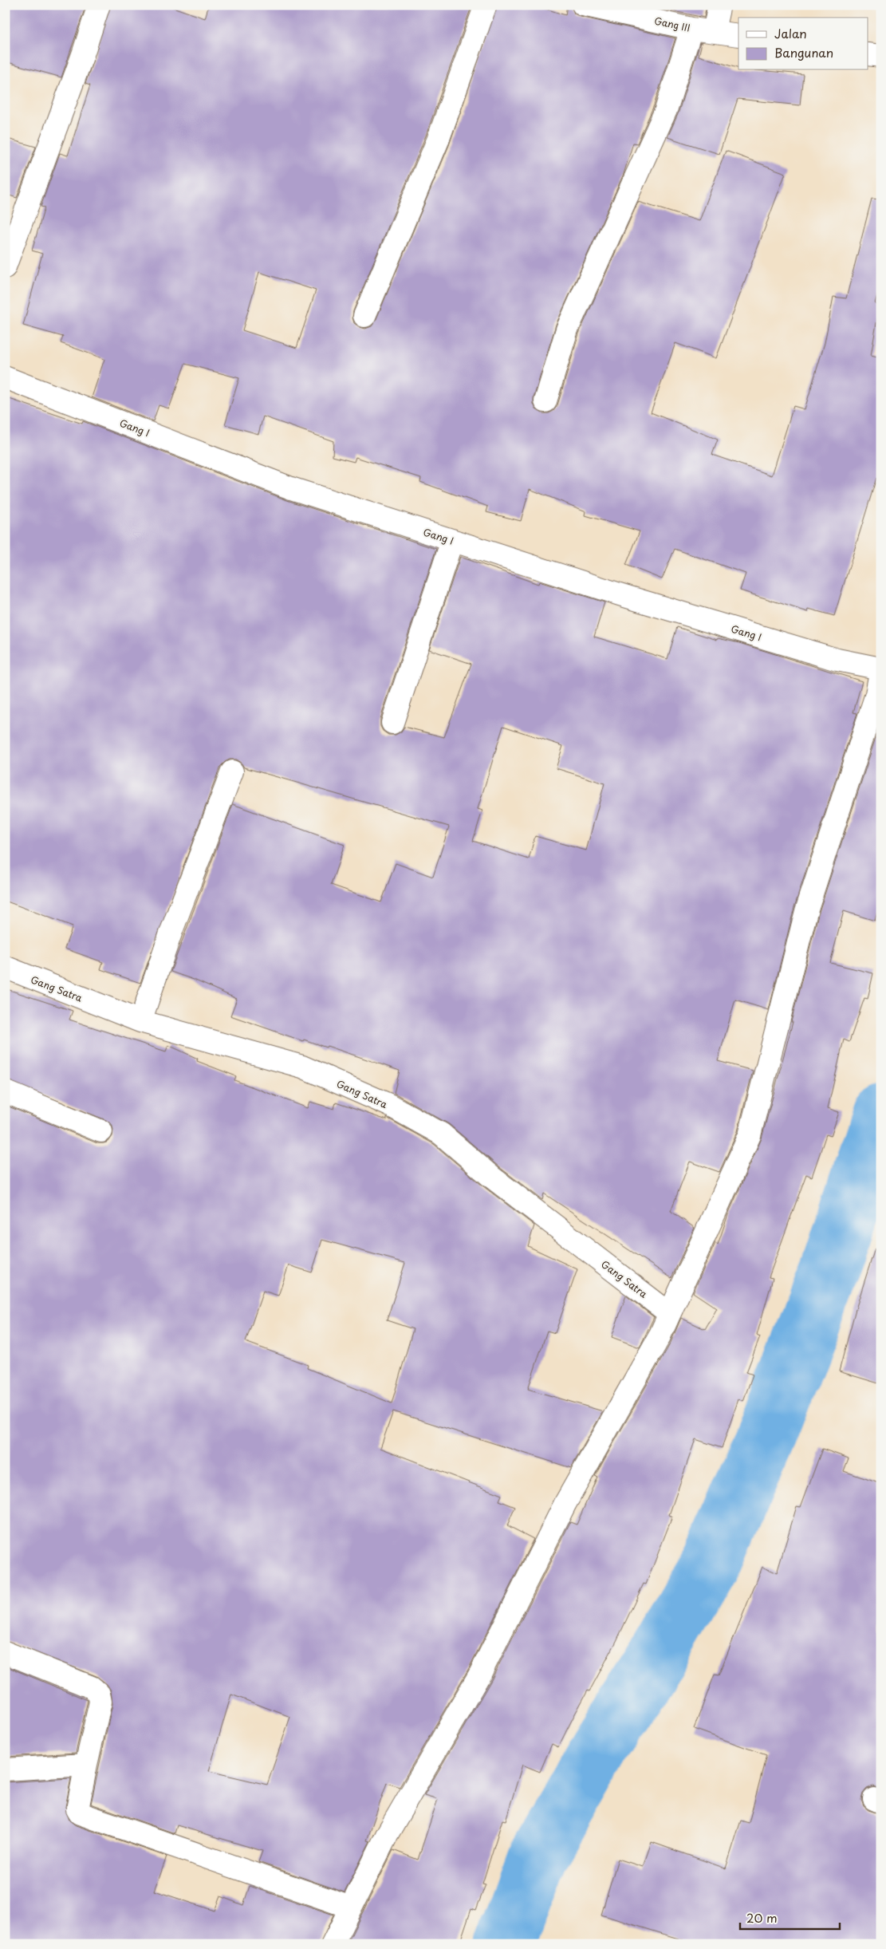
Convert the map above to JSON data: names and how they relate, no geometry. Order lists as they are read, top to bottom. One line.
{"streets":{"street":["Gang III","Gang I","Gang Satra"]},"legend":["Jalan","Bangunan"],"scale_bar":"20 m"}
